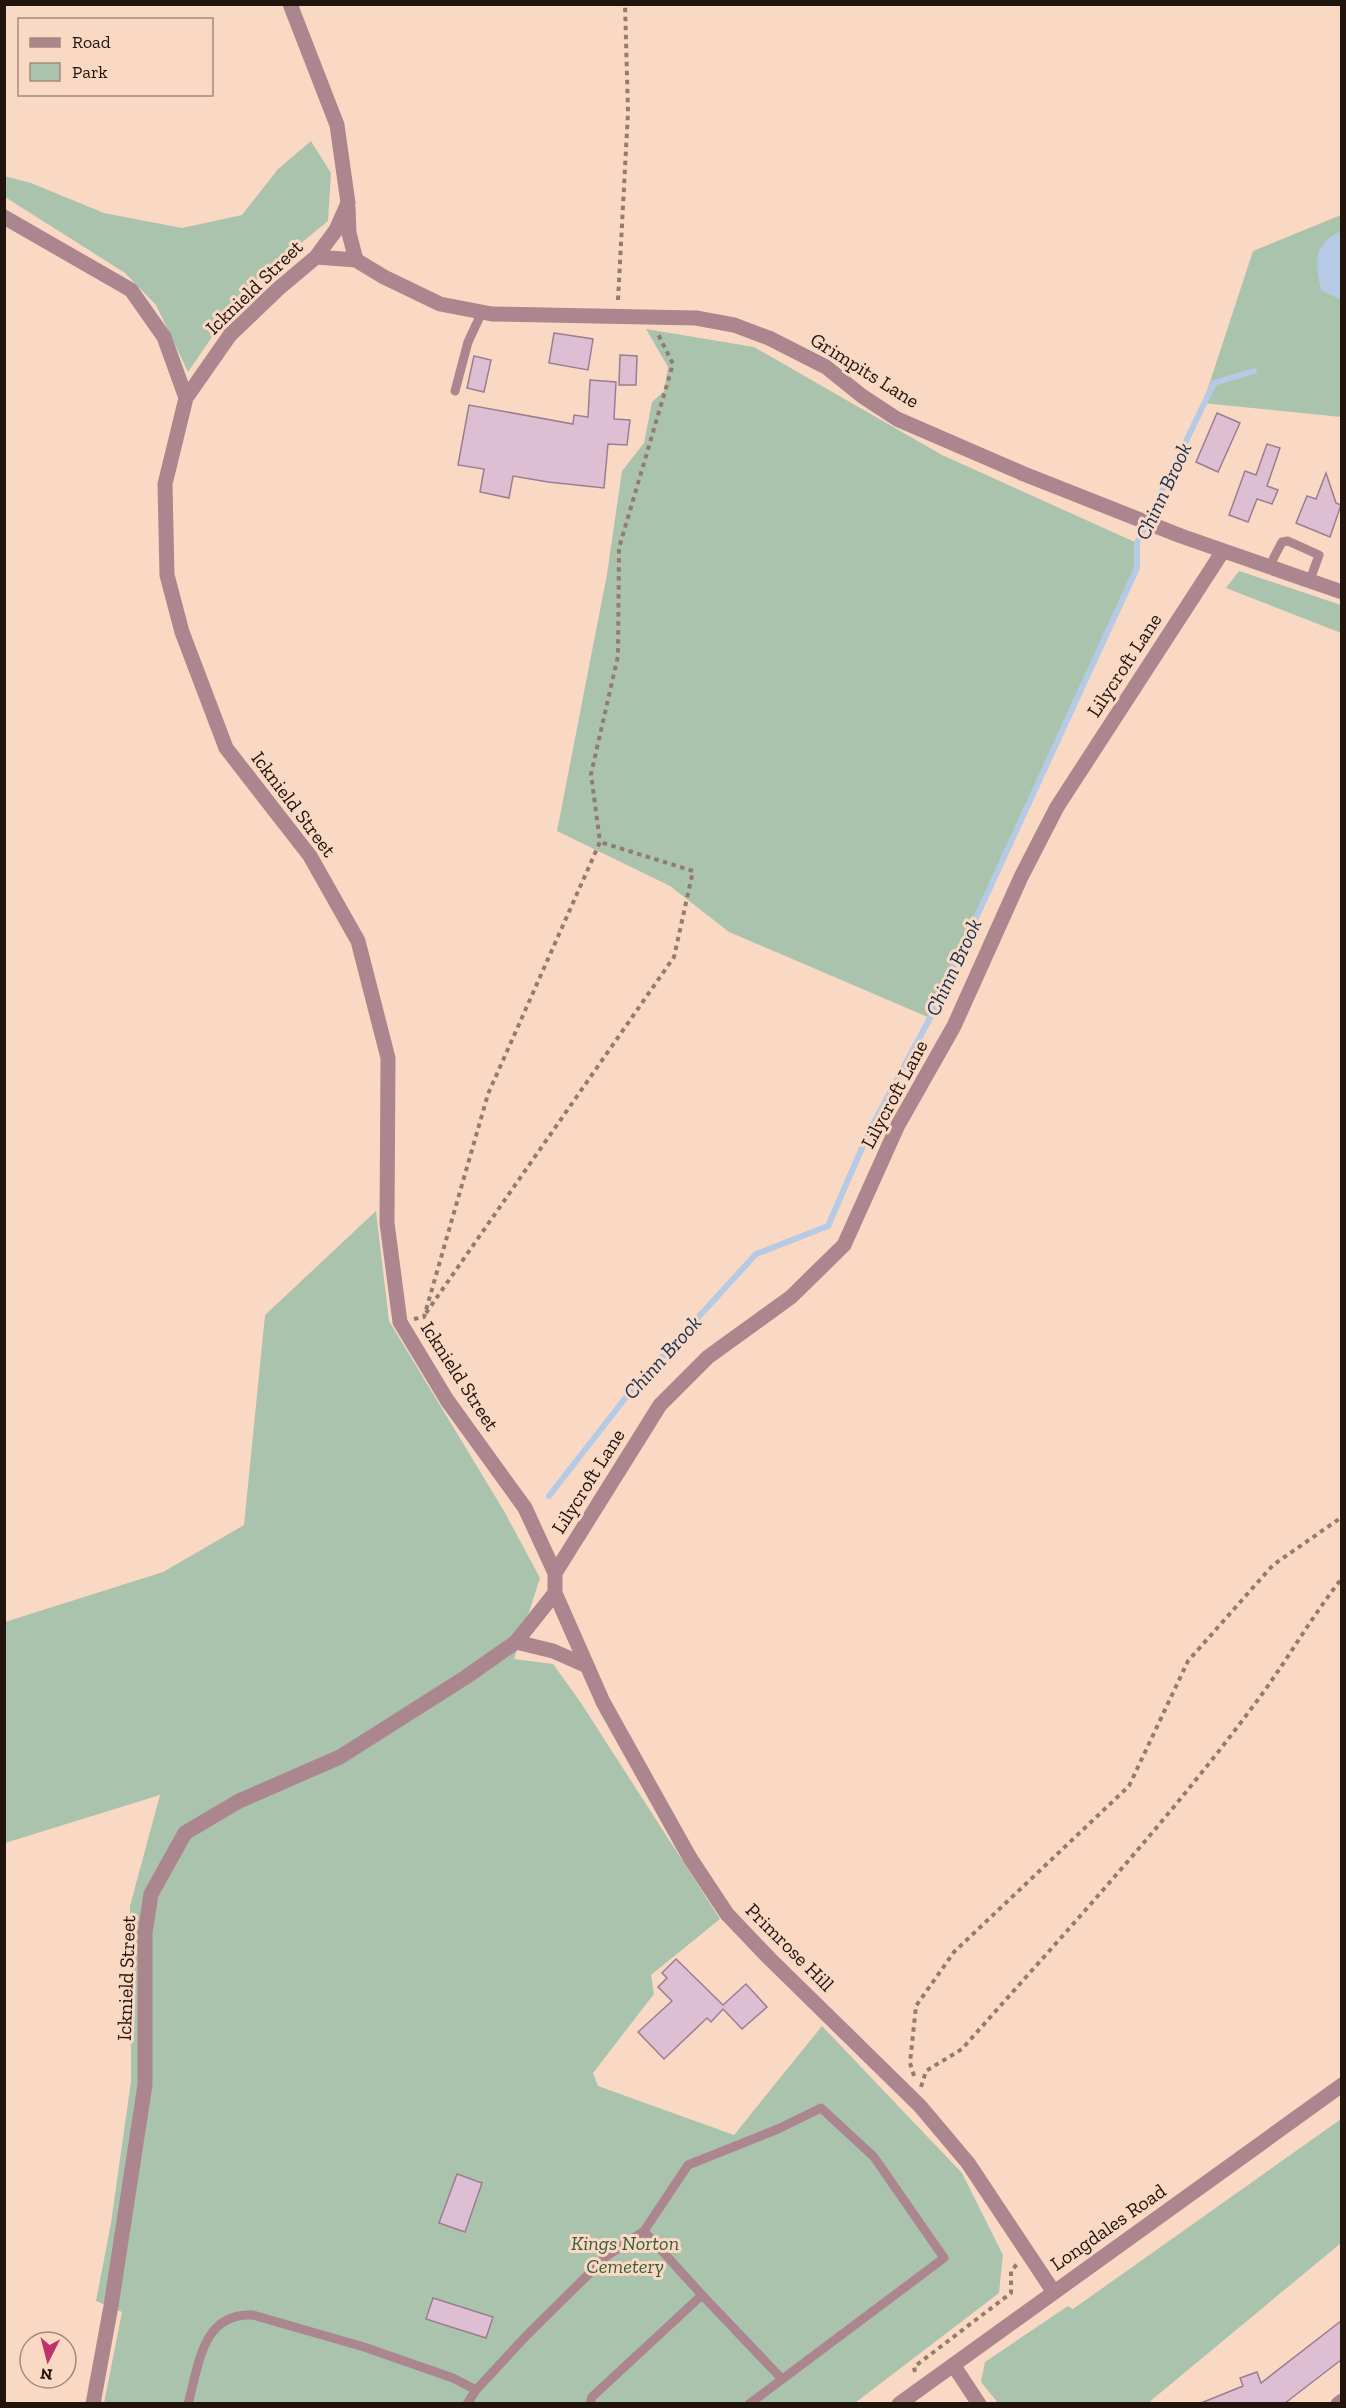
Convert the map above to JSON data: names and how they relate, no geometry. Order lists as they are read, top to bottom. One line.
{"streets":{"street":["Icknield Street","Grimpits Lane","Lilycroft Lane","Primrose Hill","Longdales Road"]},"crossings":[["Icknield Street","Grimpits Lane"],["Icknield Street","Lilycroft Lane"],["Icknield Street","Primrose Hill"],["Grimpits Lane","Lilycroft Lane"],["Primrose Hill","Longdales Road"]],"water":["Chinn Brook"],"parks":["Kings Norton Cemetery"],"legend":["Road","Park"],"north":"bottom"}
